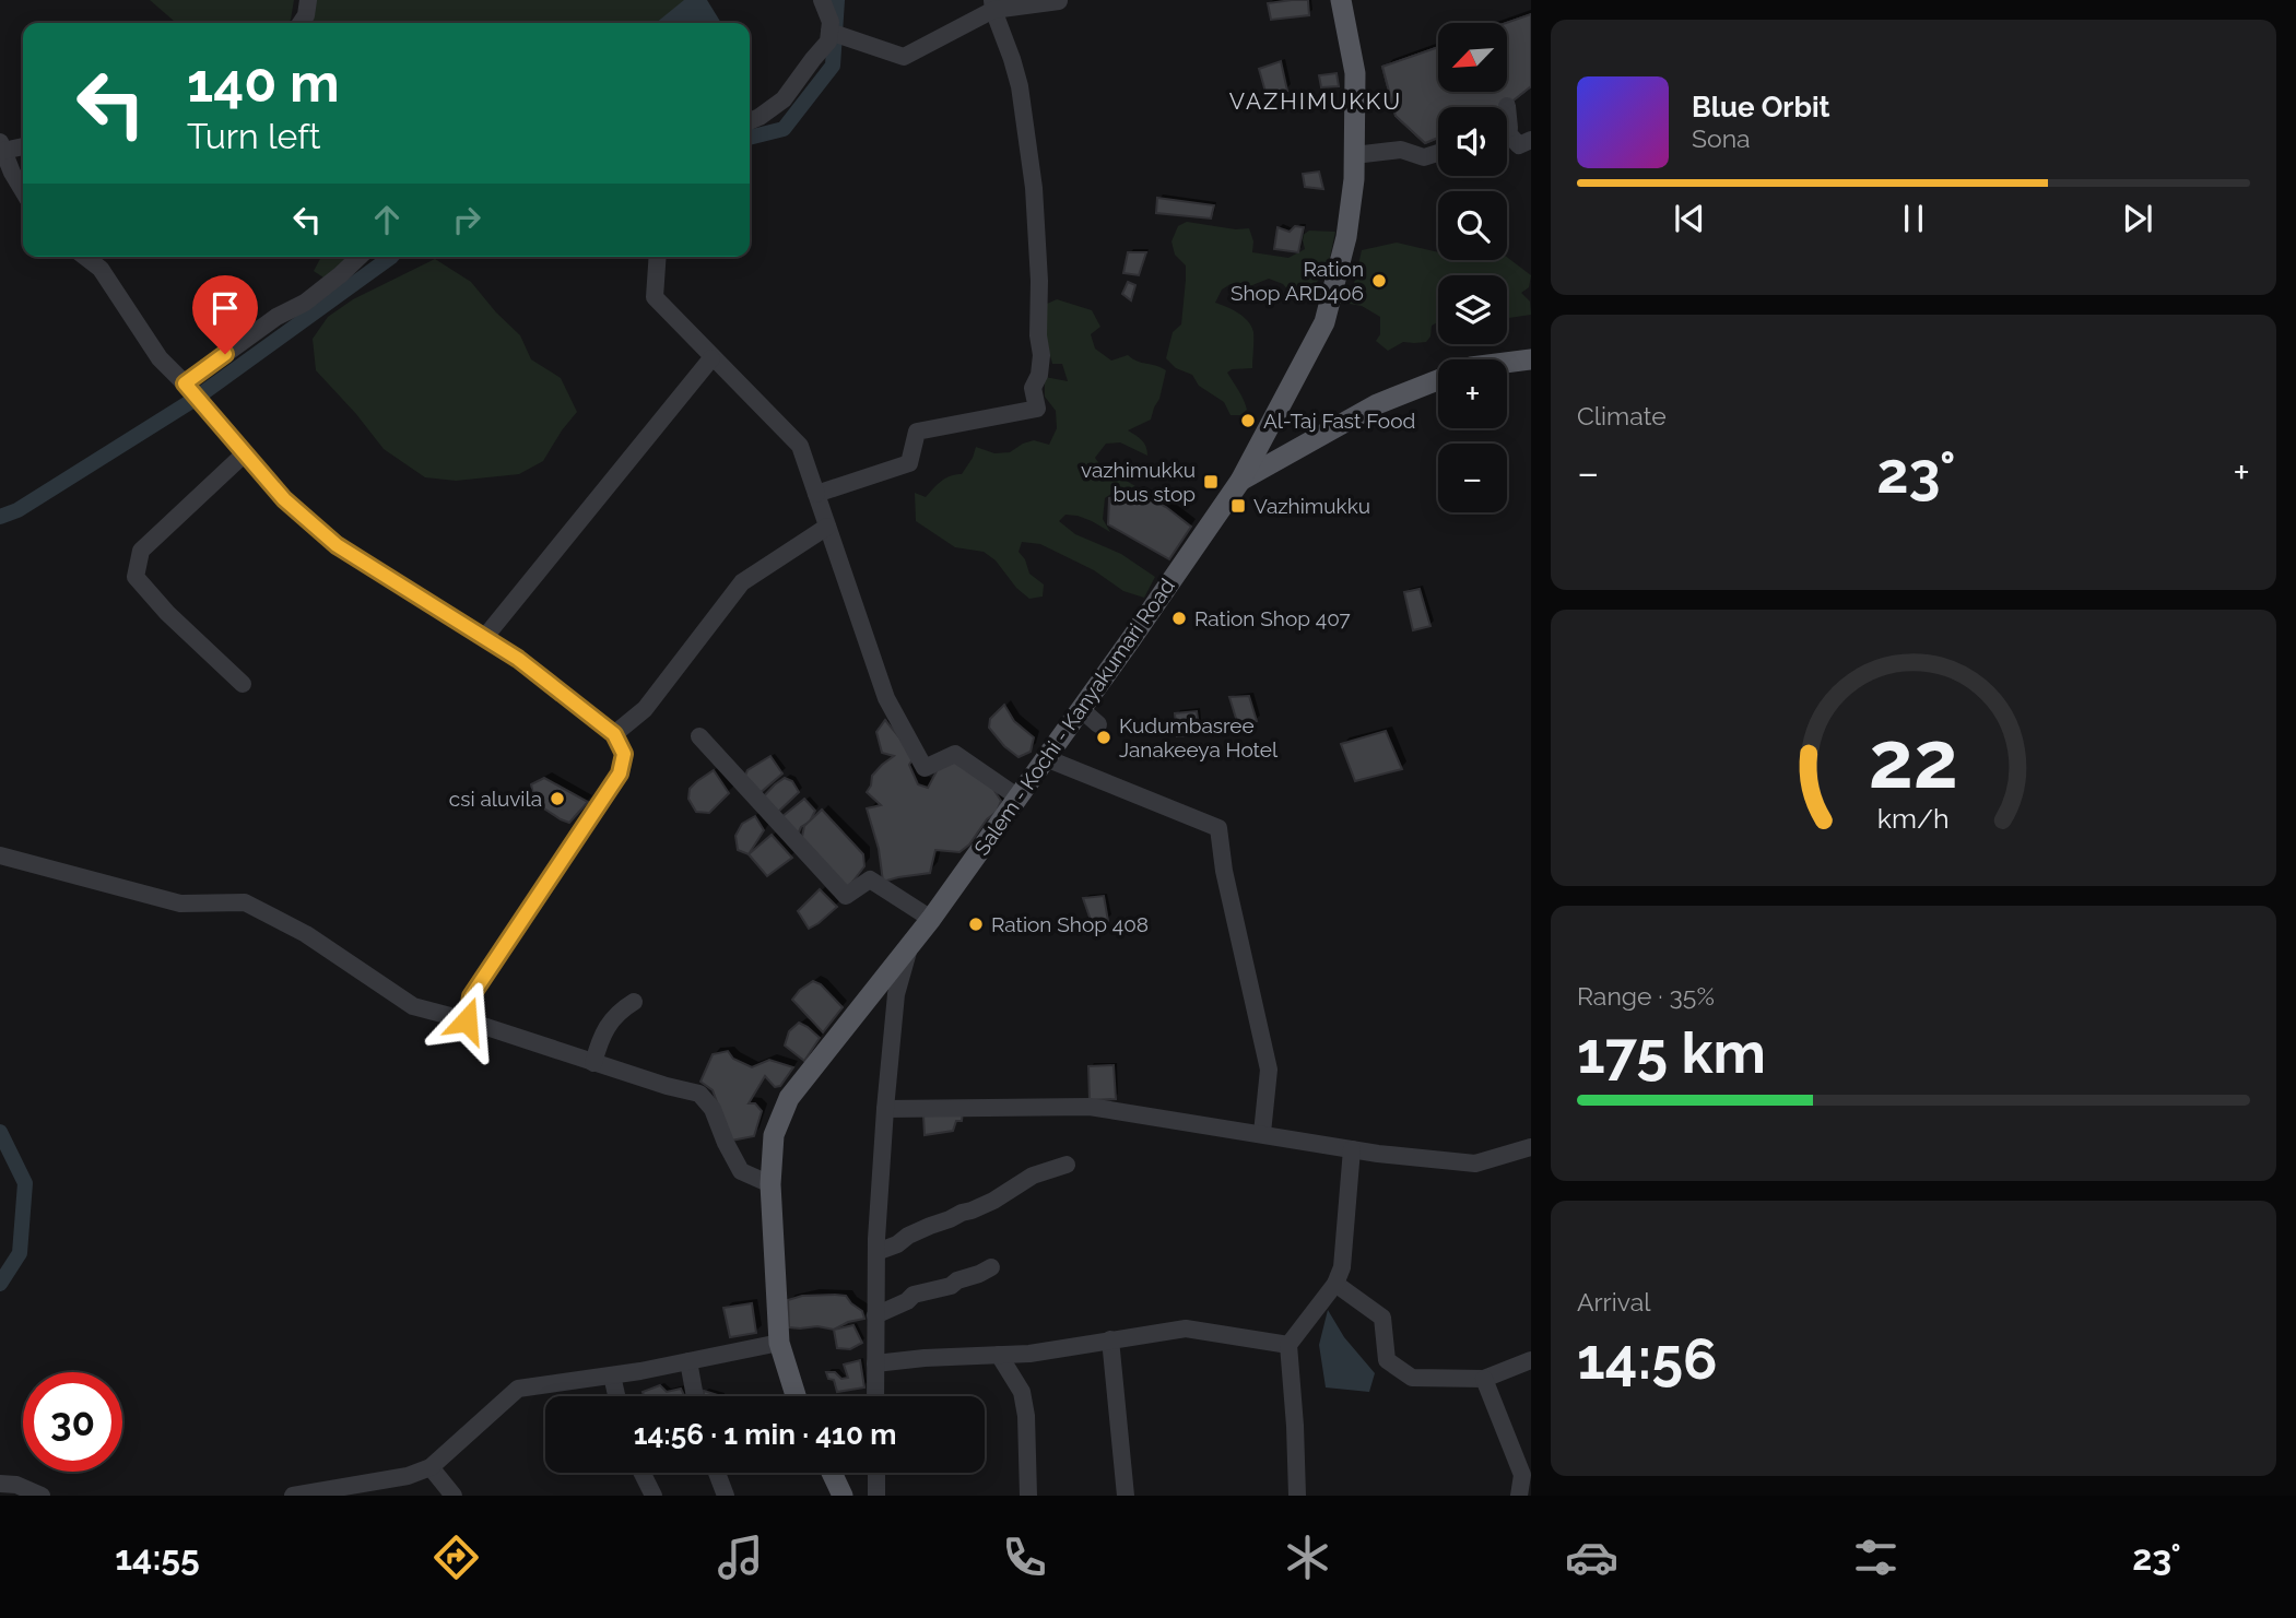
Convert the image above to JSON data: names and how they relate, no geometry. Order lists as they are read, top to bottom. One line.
{"streets":{"main road":["Salem - Kochi - Kanyakumari Road"]},"districts":["VAZHIMUKKU"],"places":{"other":["Ration Shop ARD406","Al-Taj Fast Food","Ration Shop 407","Kudumbasree Janakeeya Hotel","csi aluvila","Ration Shop 408"],"transit":["vazhimukku bus stop","Vazhimukku"]},"north":"bottom left","page":{"map_buttons":["+","−"],"turn":["140 m","Turn left"],"song":["Blue Orbit","Sona"],"tile":["Climate",["Range · 35%","175 km"],["Arrival","14:56"]],"heat":["−","23°","+"],"limit":"30","trip":"14:56 · 1 min · 410 m","tabs":["14:55","23°"],"gauge":["22","km/h"]}}
